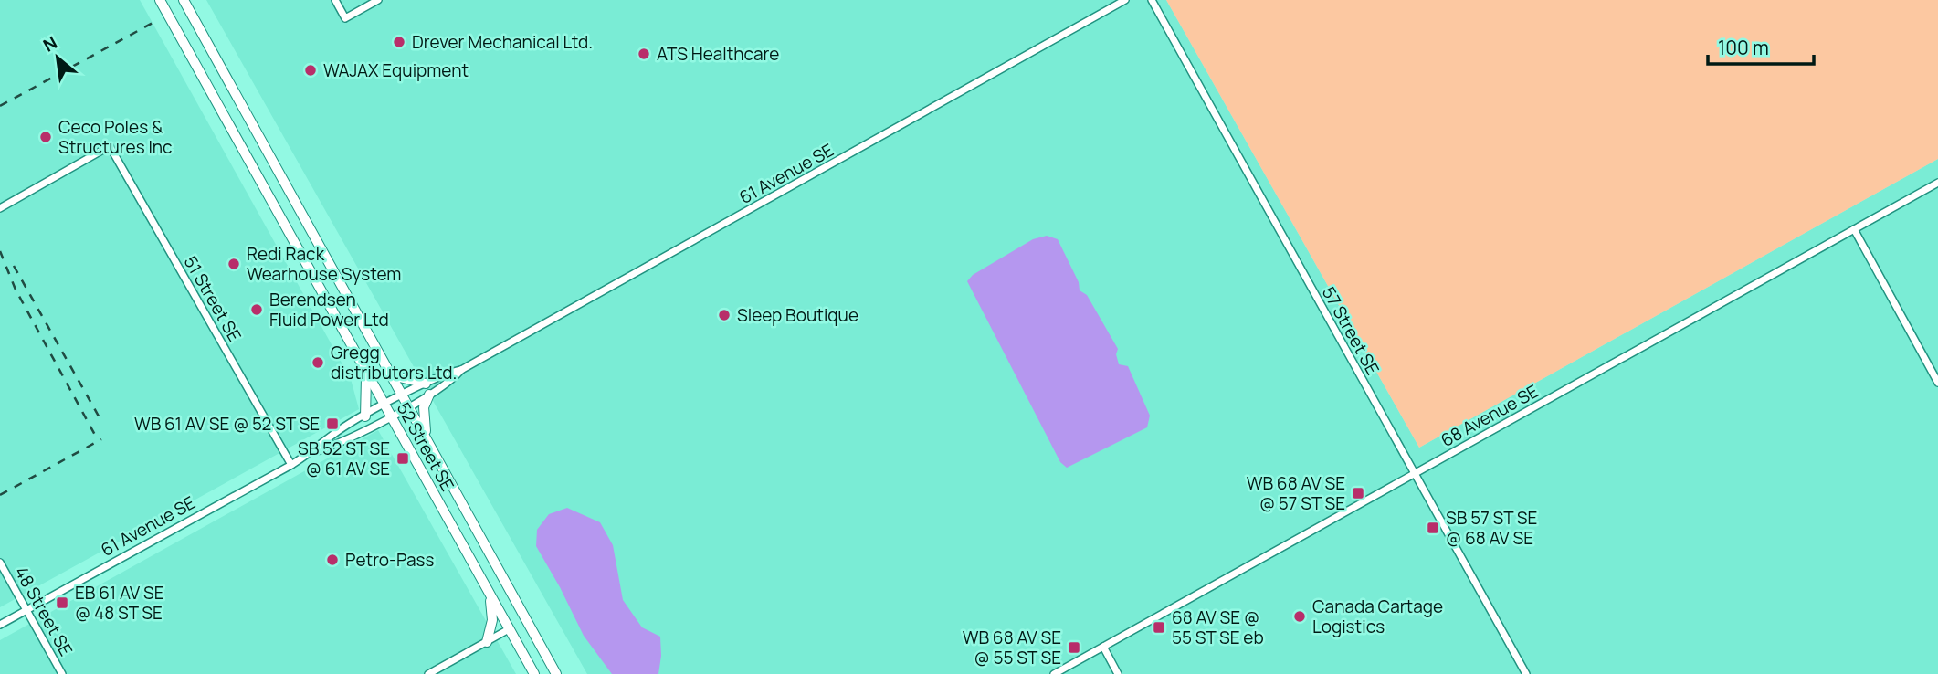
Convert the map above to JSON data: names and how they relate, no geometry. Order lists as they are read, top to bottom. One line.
{"streets":{"main road":["52 Street SE"],"street":["61 Avenue SE","51 Street SE","57 Street SE","68 Avenue SE","48 Street SE"]},"crossings":[["61 Avenue SE","51 Street SE"],["61 Avenue SE","52 Street SE"],["61 Avenue SE","48 Street SE"],["57 Street SE","68 Avenue SE"]],"places":{"other":["Drever Mechanical Ltd.","ATS Healthcare","WAJAX Equipment","Ceco Poles & Structures Inc","Redi Rack Wearhouse System","Berendsen Fluid Power Ltd","Sleep Boutique","Gregg distributors Ltd.","Petro-Pass","Canada Cartage Logistics"],"transit":["WB 61 AV SE @ 52 ST SE","SB 52 ST SE @ 61 AV SE","WB 68 AV SE @ 57 ST SE","SB 57 ST SE @ 68 AV SE","EB 61 AV SE @ 48 ST SE","68 AV SE @ 55 ST SE eb","WB 68 AV SE @ 55 ST SE"]},"scale_bar":"100 m","north":"top left"}
